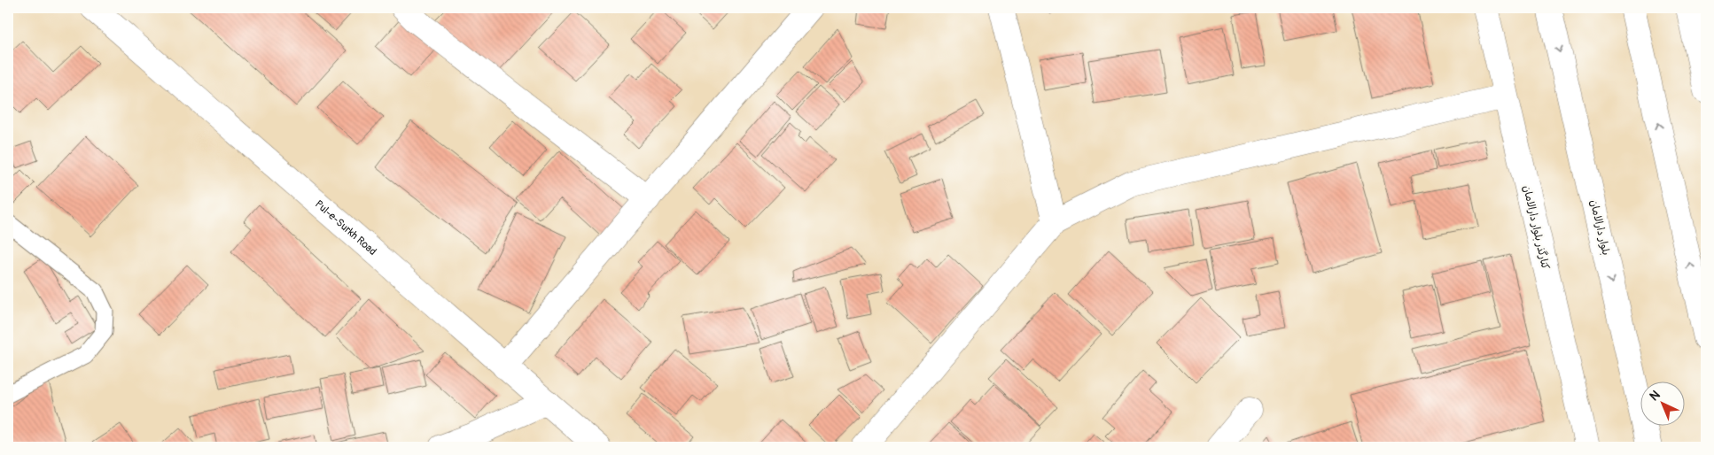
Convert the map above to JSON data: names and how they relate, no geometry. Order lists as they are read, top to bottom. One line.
{"streets":{"street":["Pul-e-Surkh Road","کنارگذر بلوار دارالامان","بلوار دارالامان"]},"north":"top left"}
